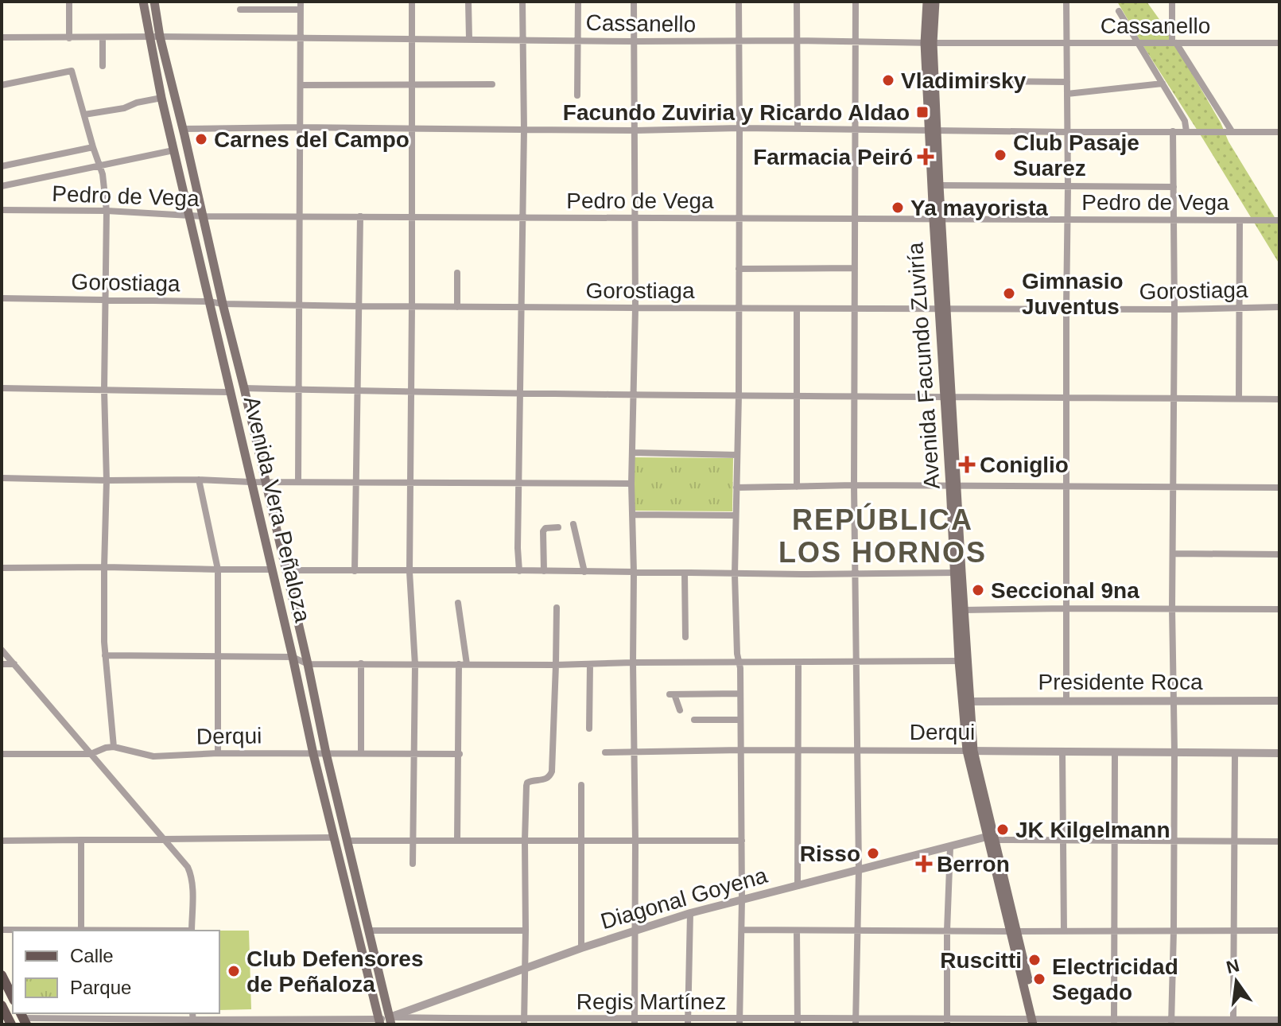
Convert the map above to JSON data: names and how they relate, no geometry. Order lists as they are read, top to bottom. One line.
{"streets":{"main road":["Avenida Facundo Zuviría","Avenida Vera Peñaloza"],"street":["Cassanello","Pedro de Vega","Gorostiaga","Presidente Roca","Derqui","Diagonal Goyena","Regis Martínez"]},"crossings":[["Cassanello","Avenida Facundo Zuviría"],["Cassanello","Avenida Vera Peñaloza"],["Pedro de Vega","Avenida Facundo Zuviría"],["Pedro de Vega","Avenida Vera Peñaloza"],["Gorostiaga","Avenida Facundo Zuviría"],["Gorostiaga","Avenida Vera Peñaloza"],["Avenida Facundo Zuviría","Presidente Roca"],["Avenida Facundo Zuviría","Derqui"],["Avenida Facundo Zuviría","Diagonal Goyena"],["Avenida Facundo Zuviría","Regis Martínez"],["Avenida Vera Peñaloza","Derqui"],["Avenida Vera Peñaloza","Diagonal Goyena"],["Avenida Vera Peñaloza","Regis Martínez"],["Diagonal Goyena","Regis Martínez"]],"districts":["REPÚBLICA LOS HORNOS"],"places":{"other":["Vladimirsky","Carnes del Campo","Club Pasaje Suarez","Ya mayorista","Gimnasio Juventus","Seccional 9na","JK Kilgelmann","Risso","Ruscitti","Club Defensores de Peñaloza","Electricidad Segado"],"transit":["Facundo Zuviria y Ricardo Aldao"],"health":["Farmacia Peiró","Coniglio","Berron"]},"legend":["Calle","Parque"],"north":"top"}
